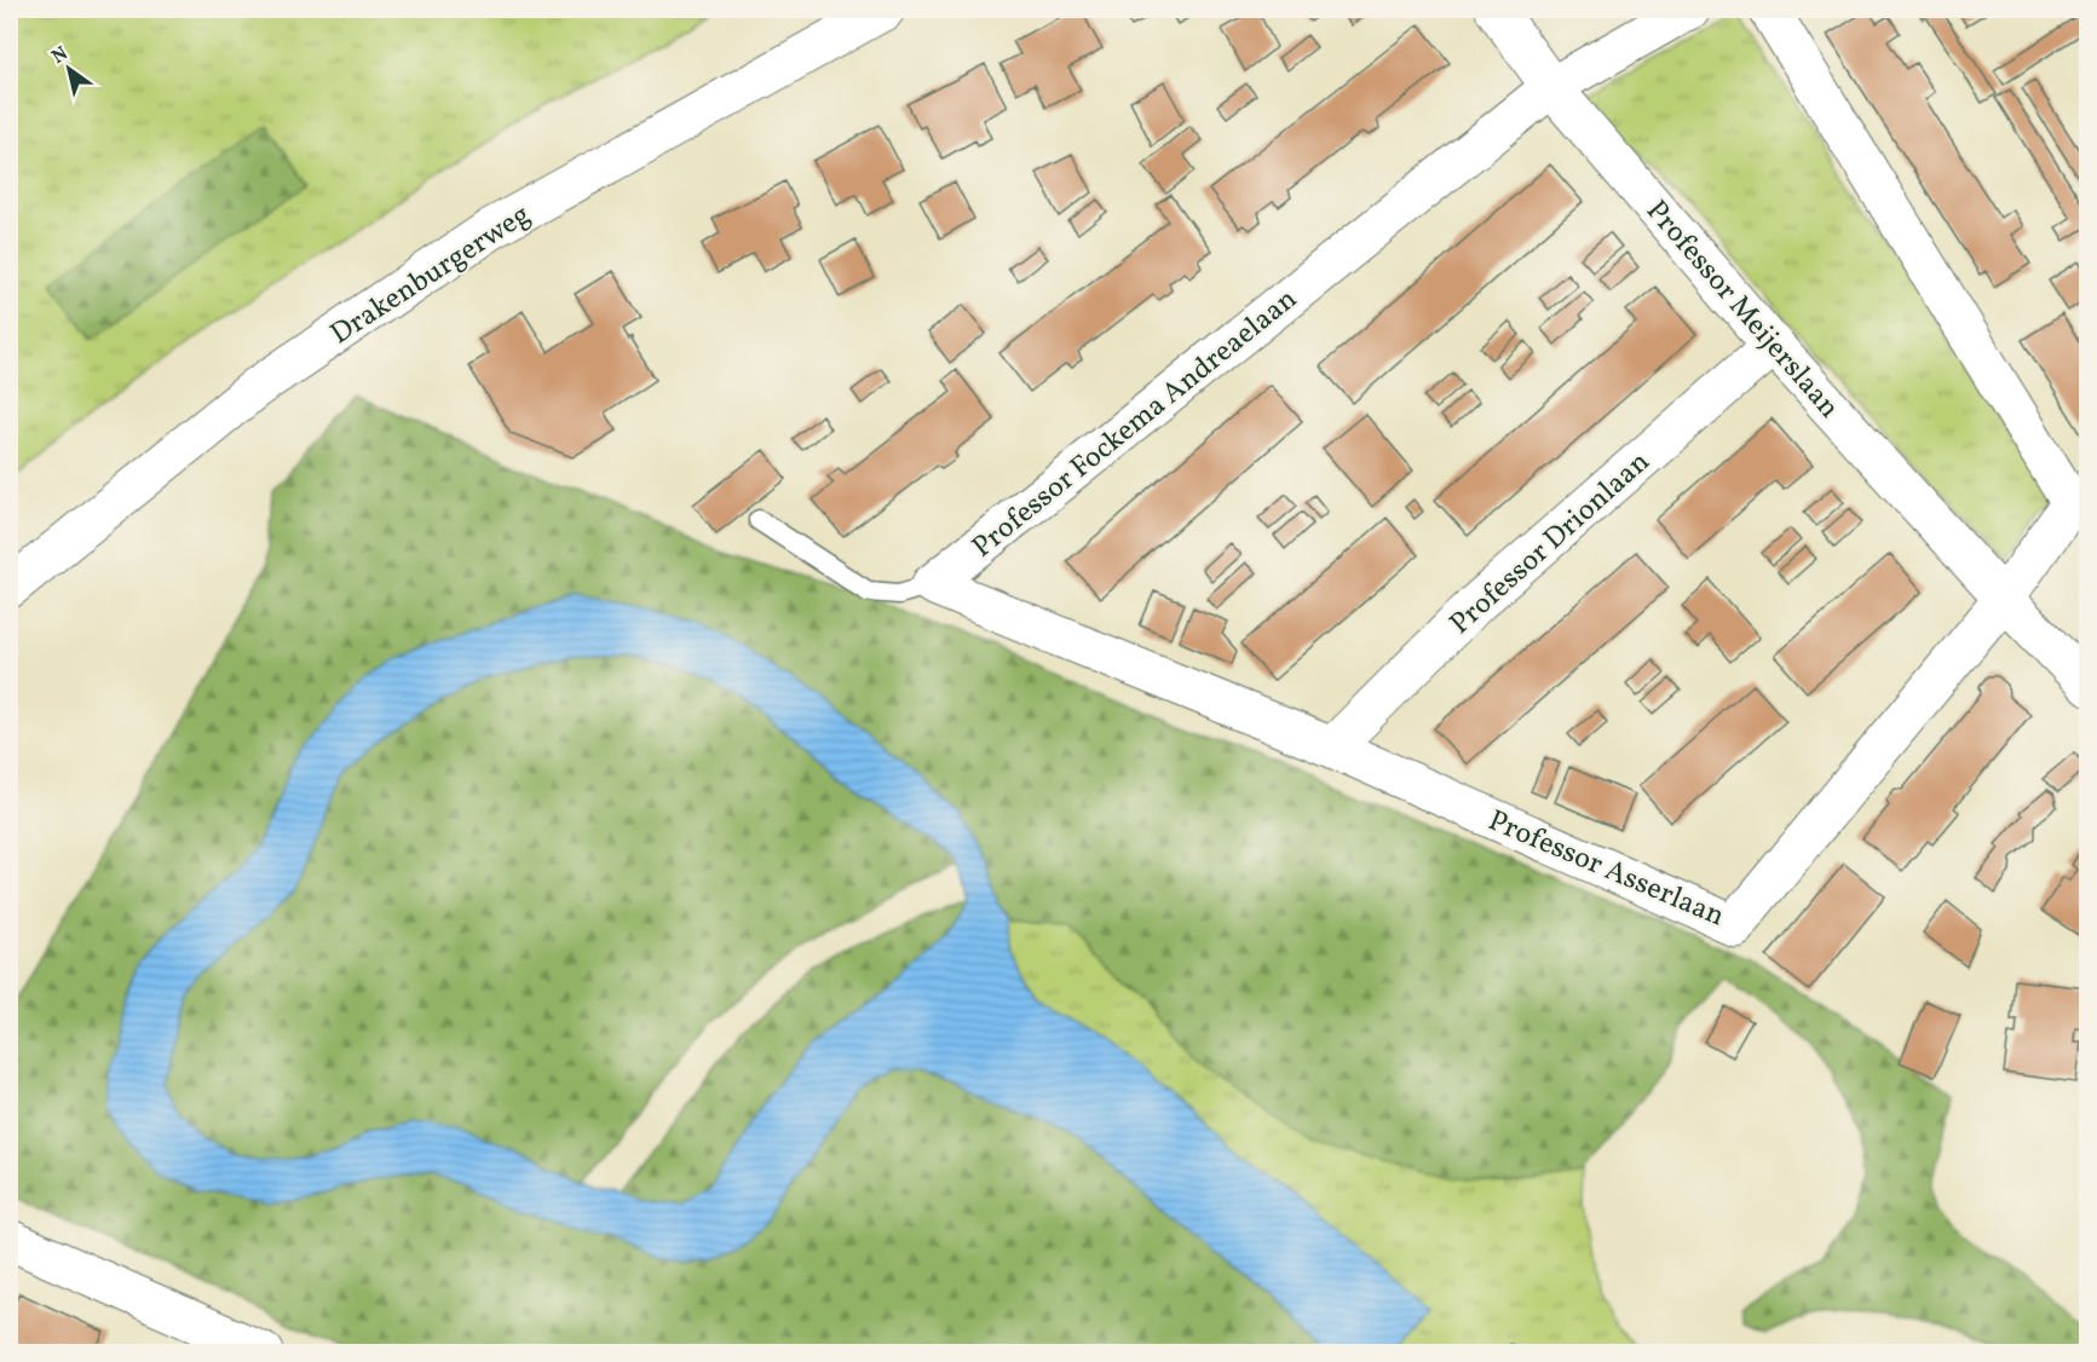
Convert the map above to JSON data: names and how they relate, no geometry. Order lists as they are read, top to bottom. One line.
{"streets":{"street":["Drakenburgerweg","Professor Meijerslaan","Professor Fockema Andreaelaan","Professor Drionlaan","Professor Asserlaan"]},"crossings":[["Professor Meijerslaan","Professor Fockema Andreaelaan"],["Professor Meijerslaan","Professor Drionlaan"],["Professor Meijerslaan","Professor Asserlaan"],["Professor Fockema Andreaelaan","Professor Drionlaan"],["Professor Fockema Andreaelaan","Professor Asserlaan"],["Professor Drionlaan","Professor Asserlaan"]],"north":"top left"}
